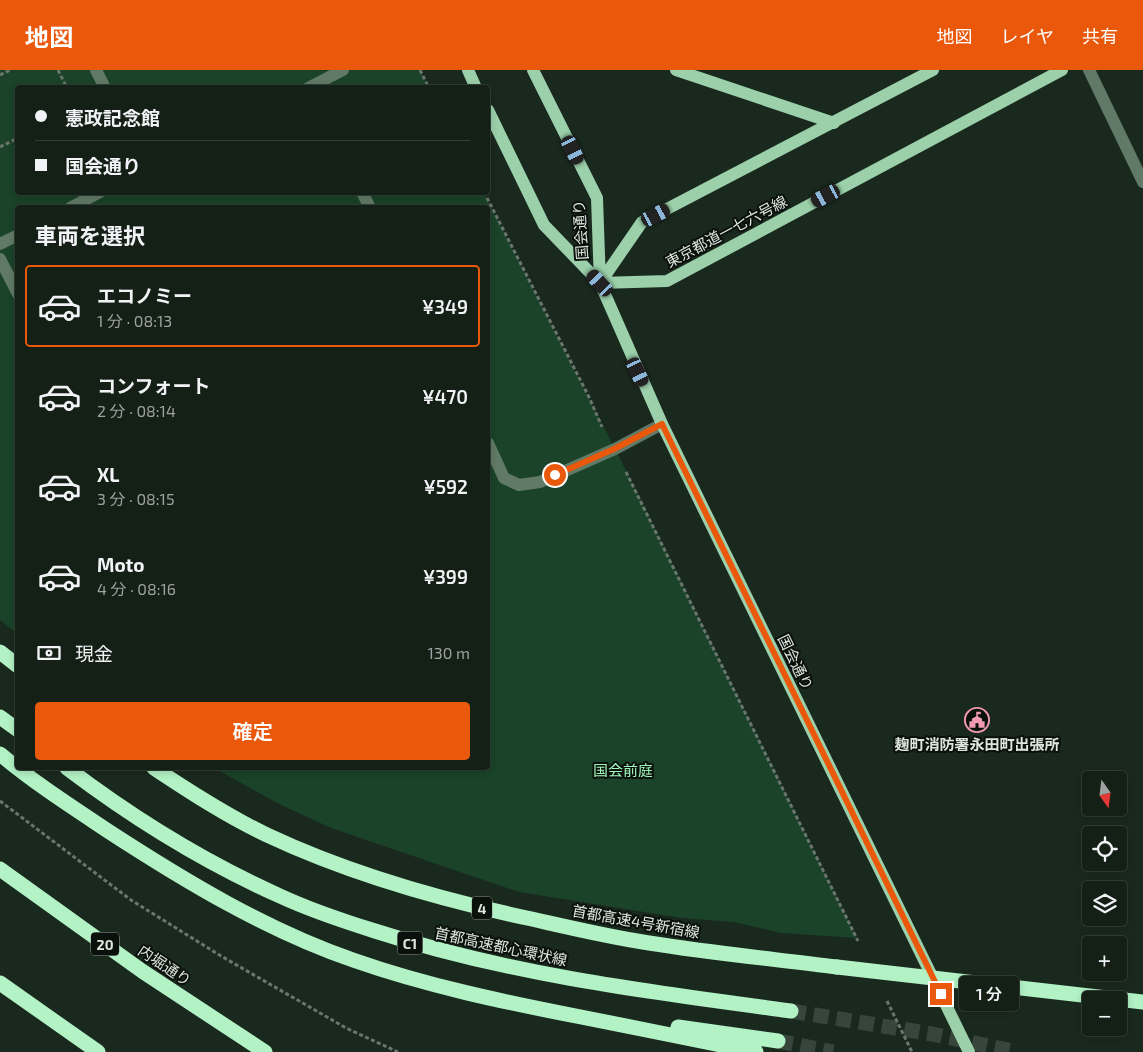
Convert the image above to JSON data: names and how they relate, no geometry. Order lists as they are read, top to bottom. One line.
{"streets":{"highway":["4","首都高速4号新宿線","C1","20","首都高速都心環状線","内堀通り"],"main road":["国会通り","東京都道一七六号線"]},"crossings":[["国会通り","東京都道一七六号線"]],"parks":["国会前庭"],"places":{"public building":["麹町消防署永田町出張所"]},"north":"bottom","page":{"header":"地図","nav":["地図","レイヤ","共有"],"banner":["憲政記念館","国会通り"],"heading":"車両を選択","list":[{"name":"エコノミー","note":"1 分 · 08:13","value":"¥349"},{"name":"コンフォート","note":"2 分 · 08:14","value":"¥470"},{"name":"XL","note":"3 分 · 08:15","value":"¥592"},{"name":"Moto","note":"4 分 · 08:16","value":"¥399"}],"pay":["現金","130 m"],"buttons":"確定","map_buttons":["+","−"],"bubble":"1 分"}}
